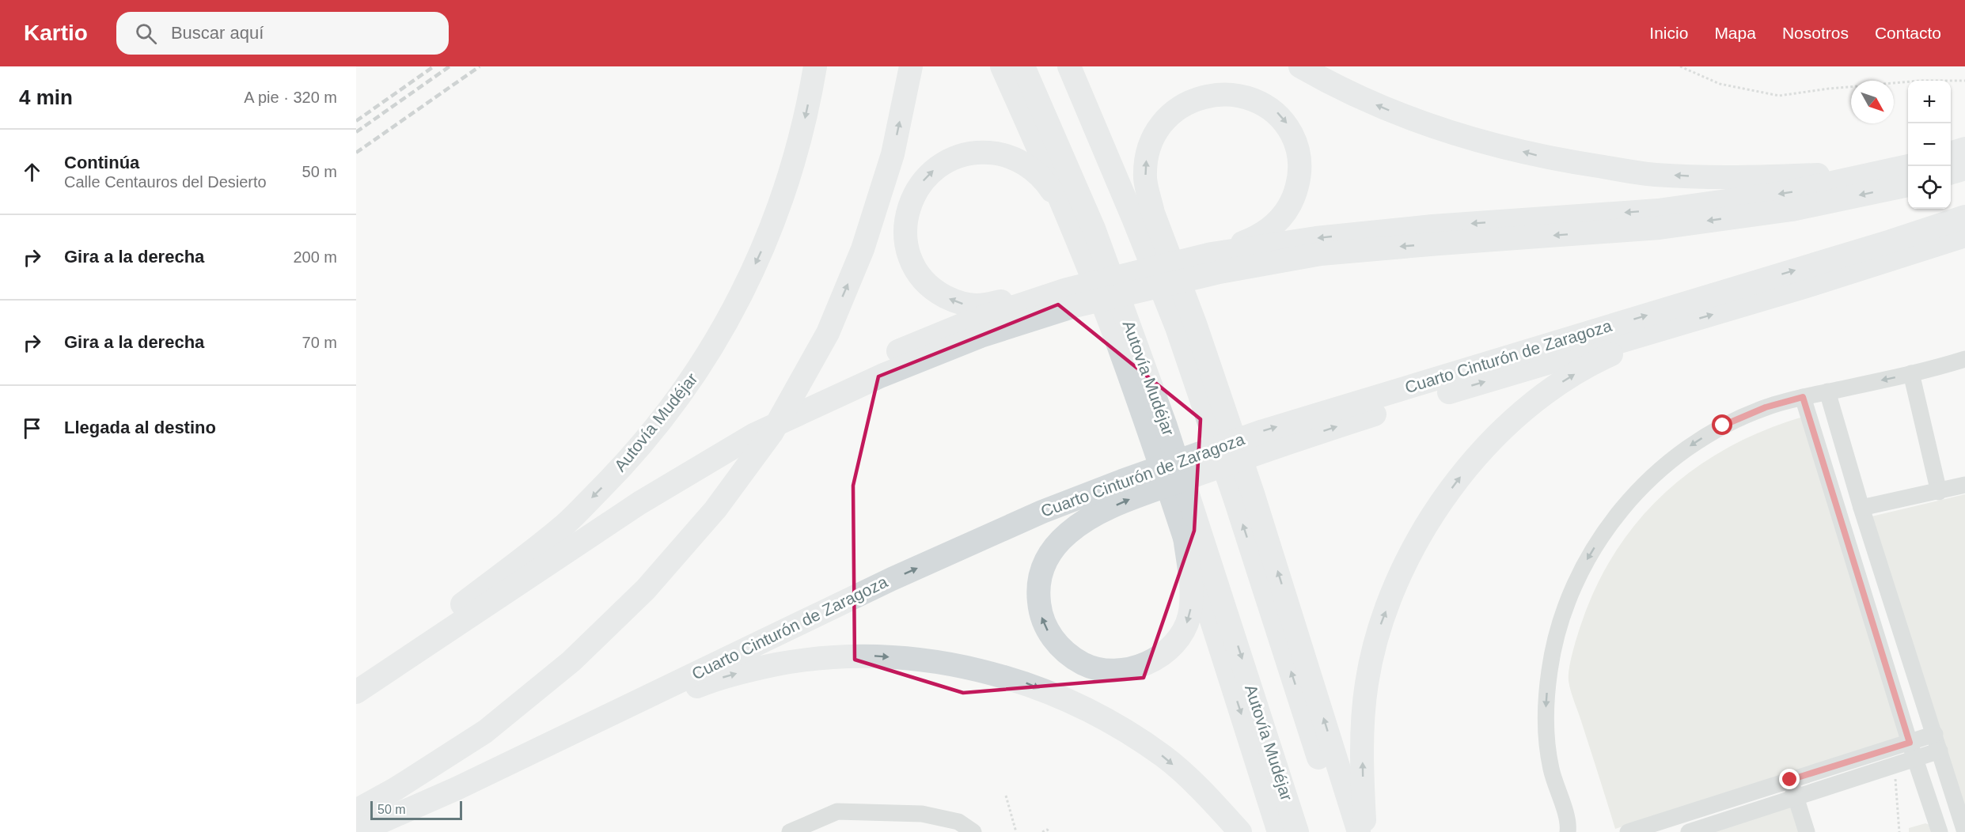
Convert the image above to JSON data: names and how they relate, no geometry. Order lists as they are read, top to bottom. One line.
{"streets":{"highway":["Cuarto Cinturón de Zaragoza","Autovía Mudéjar"]},"scale_bar":"50 m","north":"bottom right","page":{"header":"Kartio","search":"Buscar aquí","nav":["Inicio","Mapa","Nosotros","Contacto"],"heading":["4 min","A pie · 320 m"],"map_buttons":["+","−"],"list":[["Continúa","Calle Centauros del Desierto","50 m"],["Gira a la derecha","200 m"],["Gira a la derecha","70 m"],"Llegada al destino"],"scale":"50 m"}}
